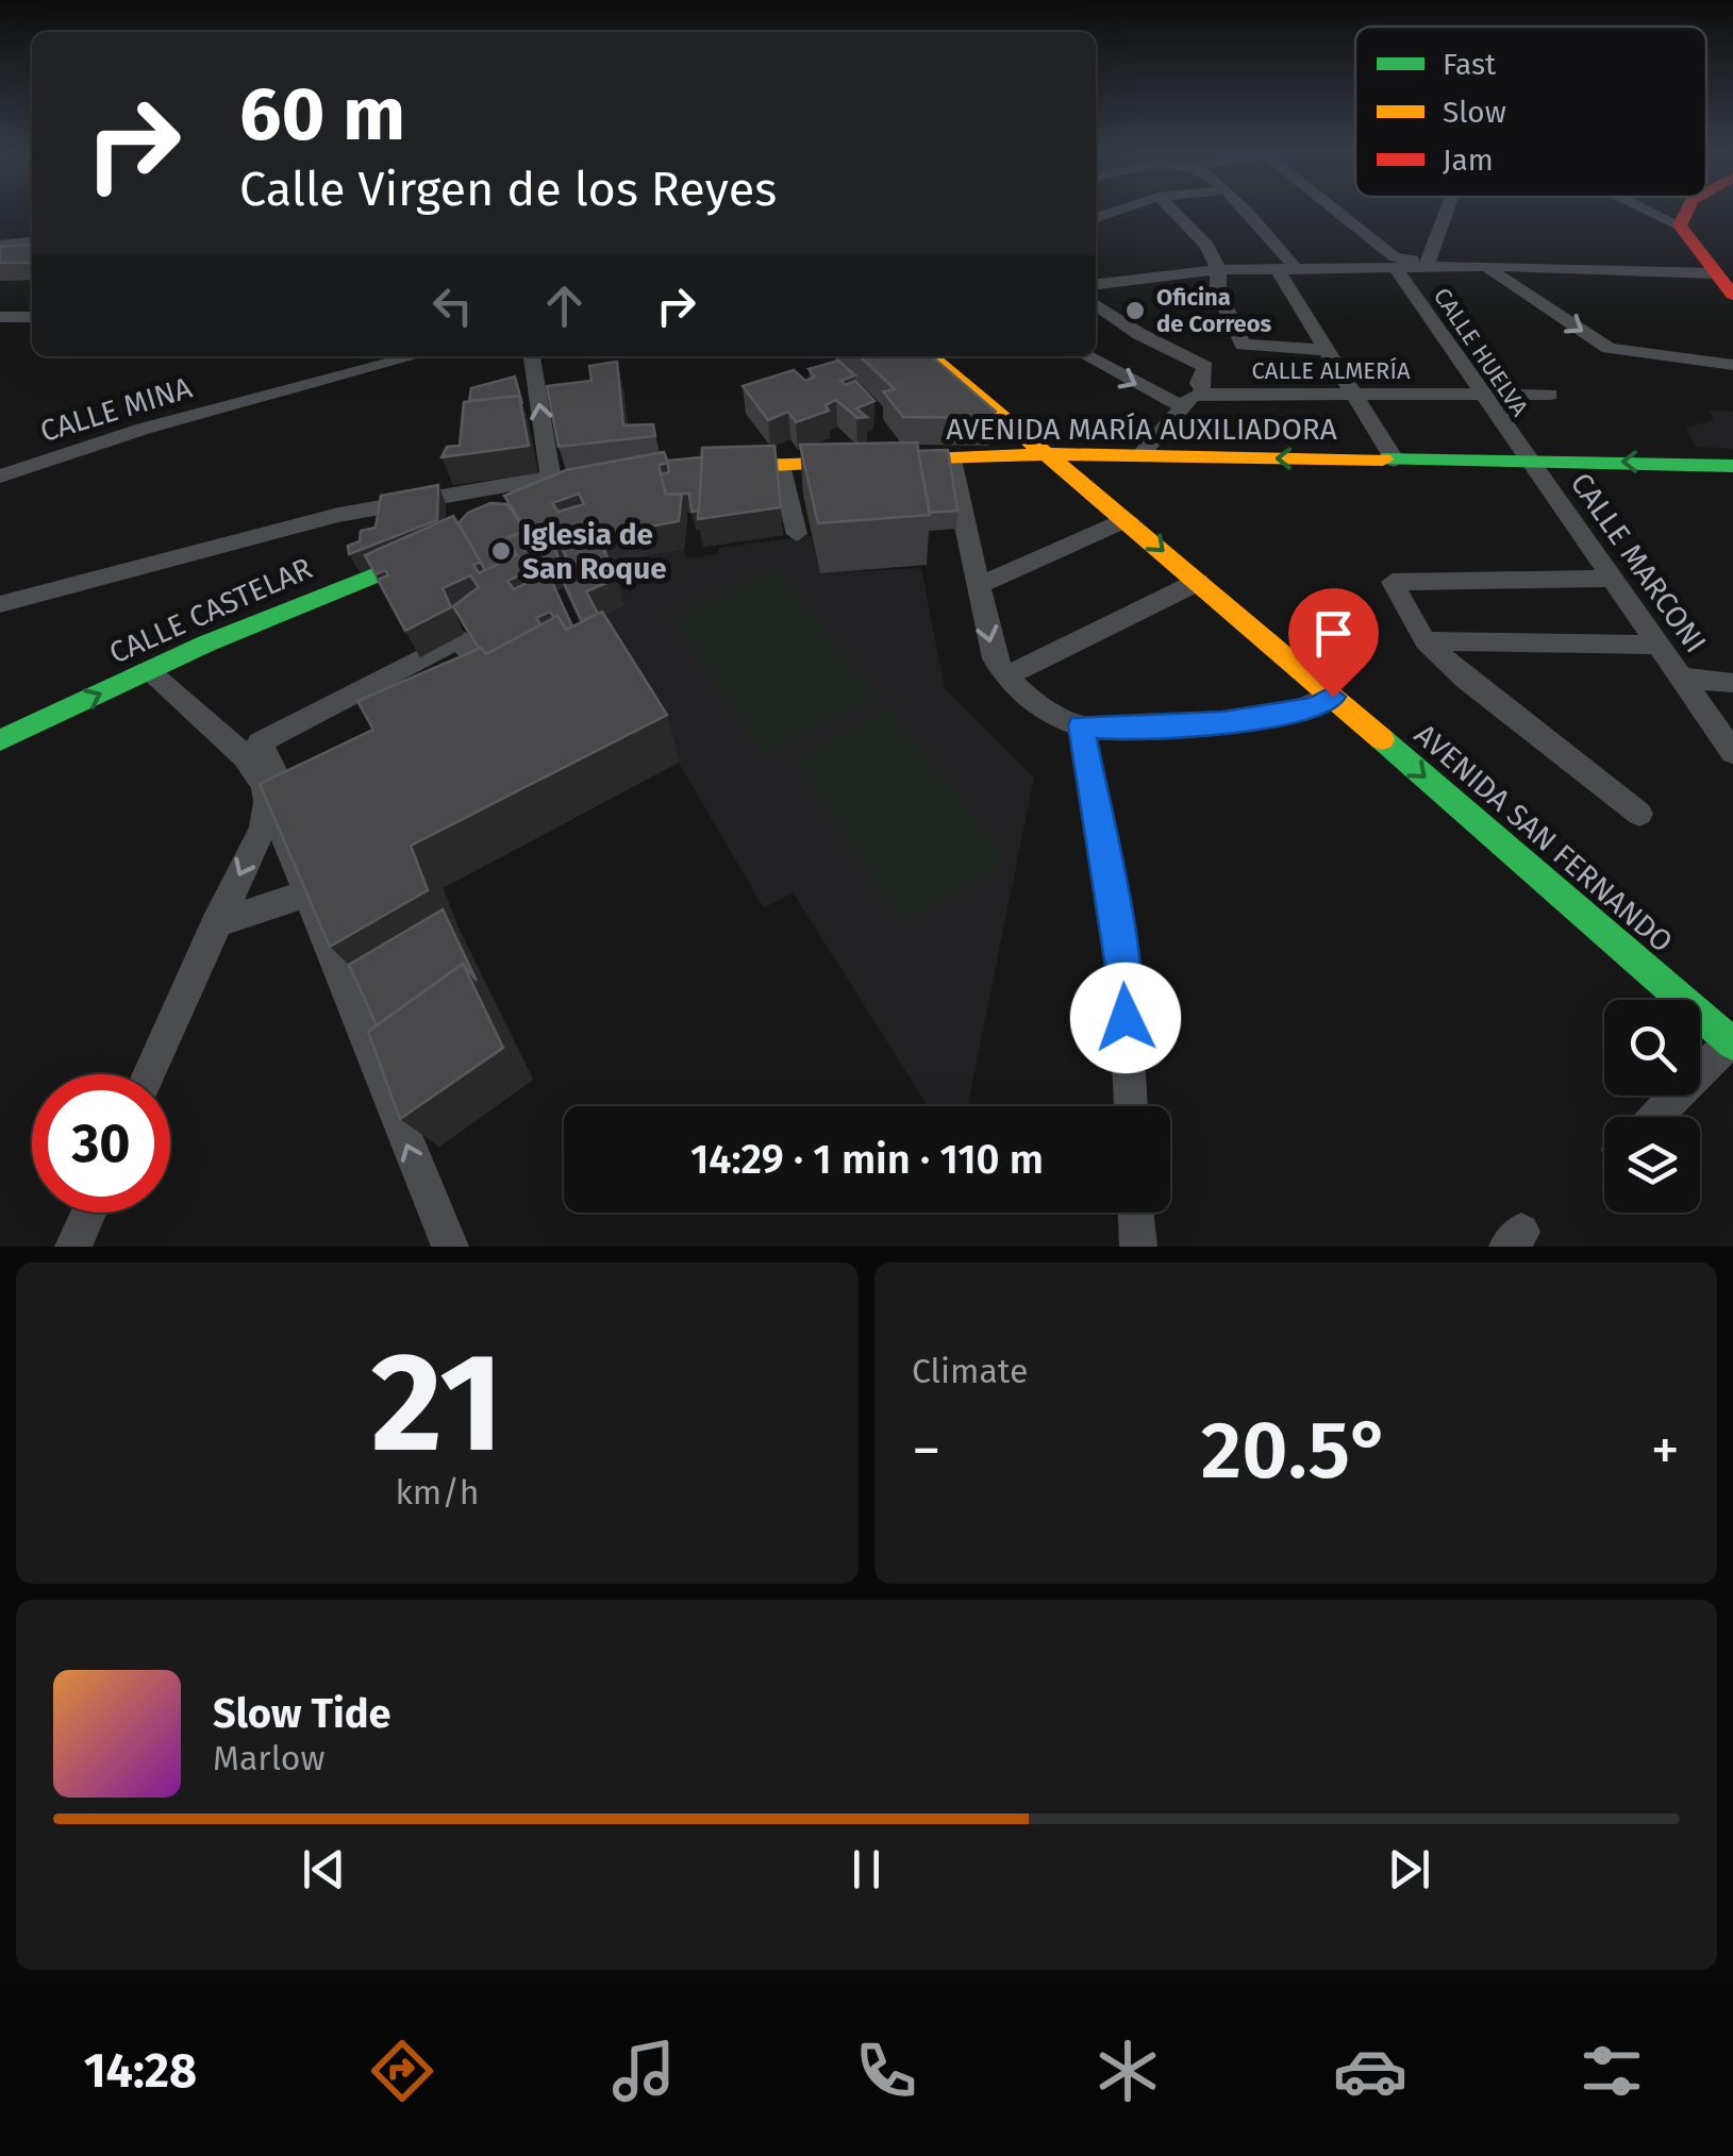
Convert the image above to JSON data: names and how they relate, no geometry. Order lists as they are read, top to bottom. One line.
{"streets":{"street":["CALLE HUELVA","CALLE ALMERÍA","CALLE MINA","AVENIDA MARÍA AUXILIADORA","CALLE MARCONI","CALLE CASTELAR","AVENIDA SAN FERNANDO"]},"crossings":[["CALLE HUELVA","CALLE ALMERÍA"],["CALLE HUELVA","AVENIDA MARÍA AUXILIADORA"],["CALLE HUELVA","CALLE MARCONI"],["AVENIDA MARÍA AUXILIADORA","CALLE MARCONI"],["AVENIDA MARÍA AUXILIADORA","AVENIDA SAN FERNANDO"]],"places":["Oficina de Correos","Iglesia de San Roque"],"legend":["Fast","Slow","Jam"],"page":{"turn":["60 m","Calle Virgen de los Reyes"],"limit":"30","trip":"14:29 · 1 min · 110 m","tile":[["21","km/h"],"Climate"],"heat":["−","20.5°","+"],"song":["Slow Tide","Marlow"],"tabs":"14:28"}}
